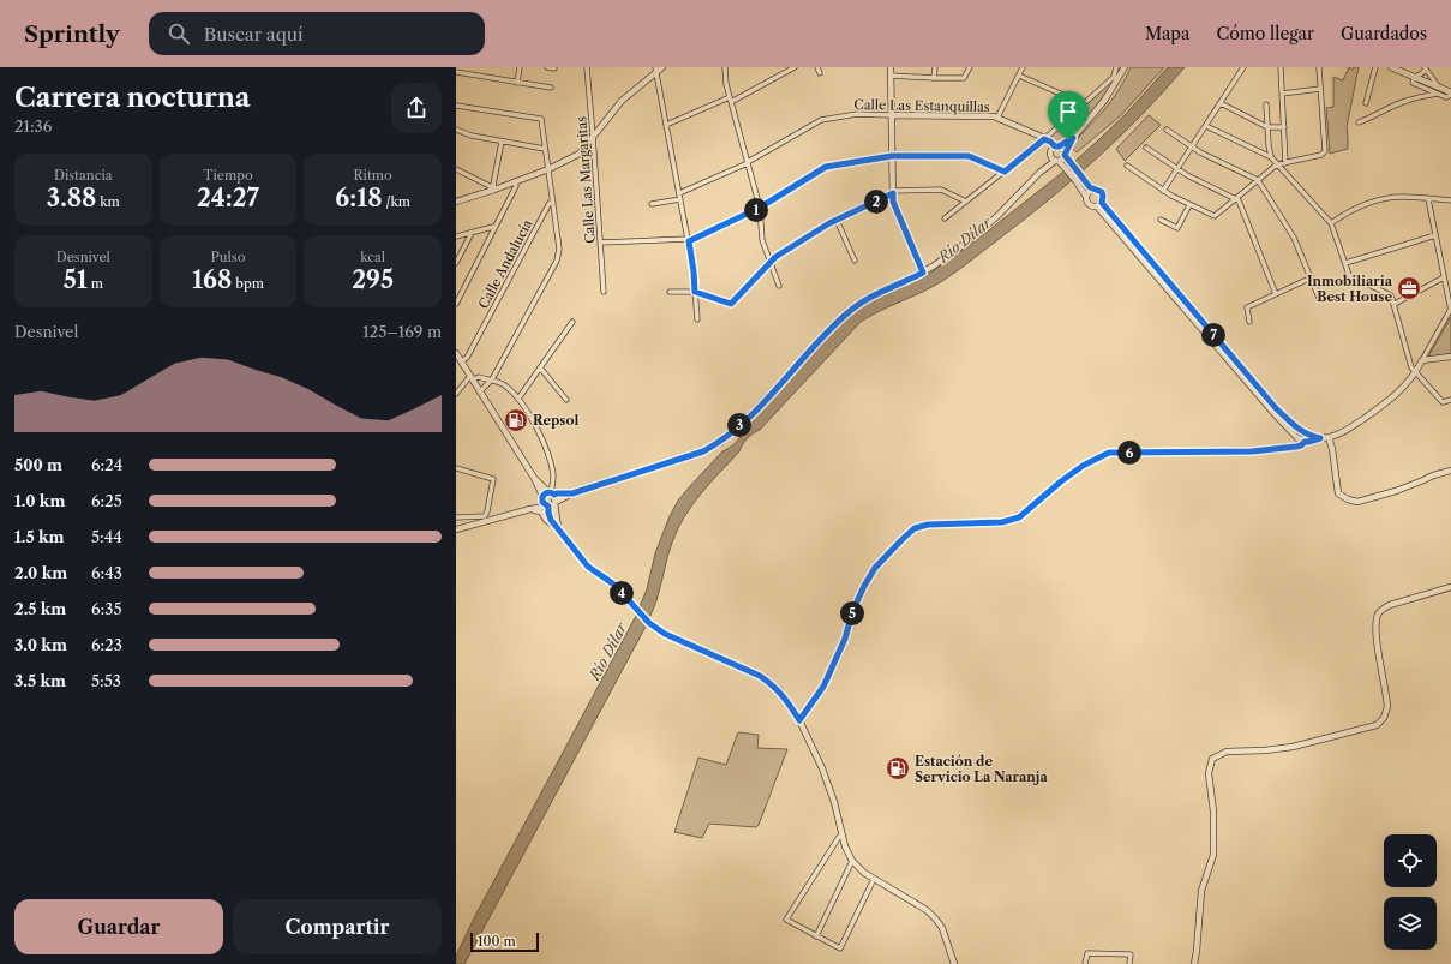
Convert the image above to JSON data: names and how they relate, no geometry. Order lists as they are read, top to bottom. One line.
{"streets":{"street":["Calle Las Estanquillas","Calle Las Margaritas","Calle Andalucía"]},"water":["Río Dílar"],"places":{"office":["Inmobiliaria Best House"],"fuel station":["Repsol","Estación de Servicio La Naranja"]},"scale_bar":"100 m","page":{"header":"Sprintly","search":"Buscar aquí","nav":["Mapa","Cómo llegar","Guardados"],"heading":["Carrera nocturna","21:36"],"stats":[["Distancia","3.88 km"],["Tiempo","24:27"],["Ritmo","6:18 /km"],["Desnivel","51 m"],["Pulso","168 bpm"],["kcal","295"]],"pins":["2","1","7","3","6","4","5"],"chart":["Desnivel","125–169 m"],"list":[{"name":"500 m","note":"6:24"},{"name":"1.0 km","note":"6:25"},{"name":"1.5 km","note":"5:44"},{"name":"2.0 km","note":"6:43"},{"name":"2.5 km","note":"6:35"},{"name":"3.0 km","note":"6:23"},{"name":"3.5 km","note":"5:53"}],"buttons":["Guardar","Compartir"],"scale":"100 m"}}
